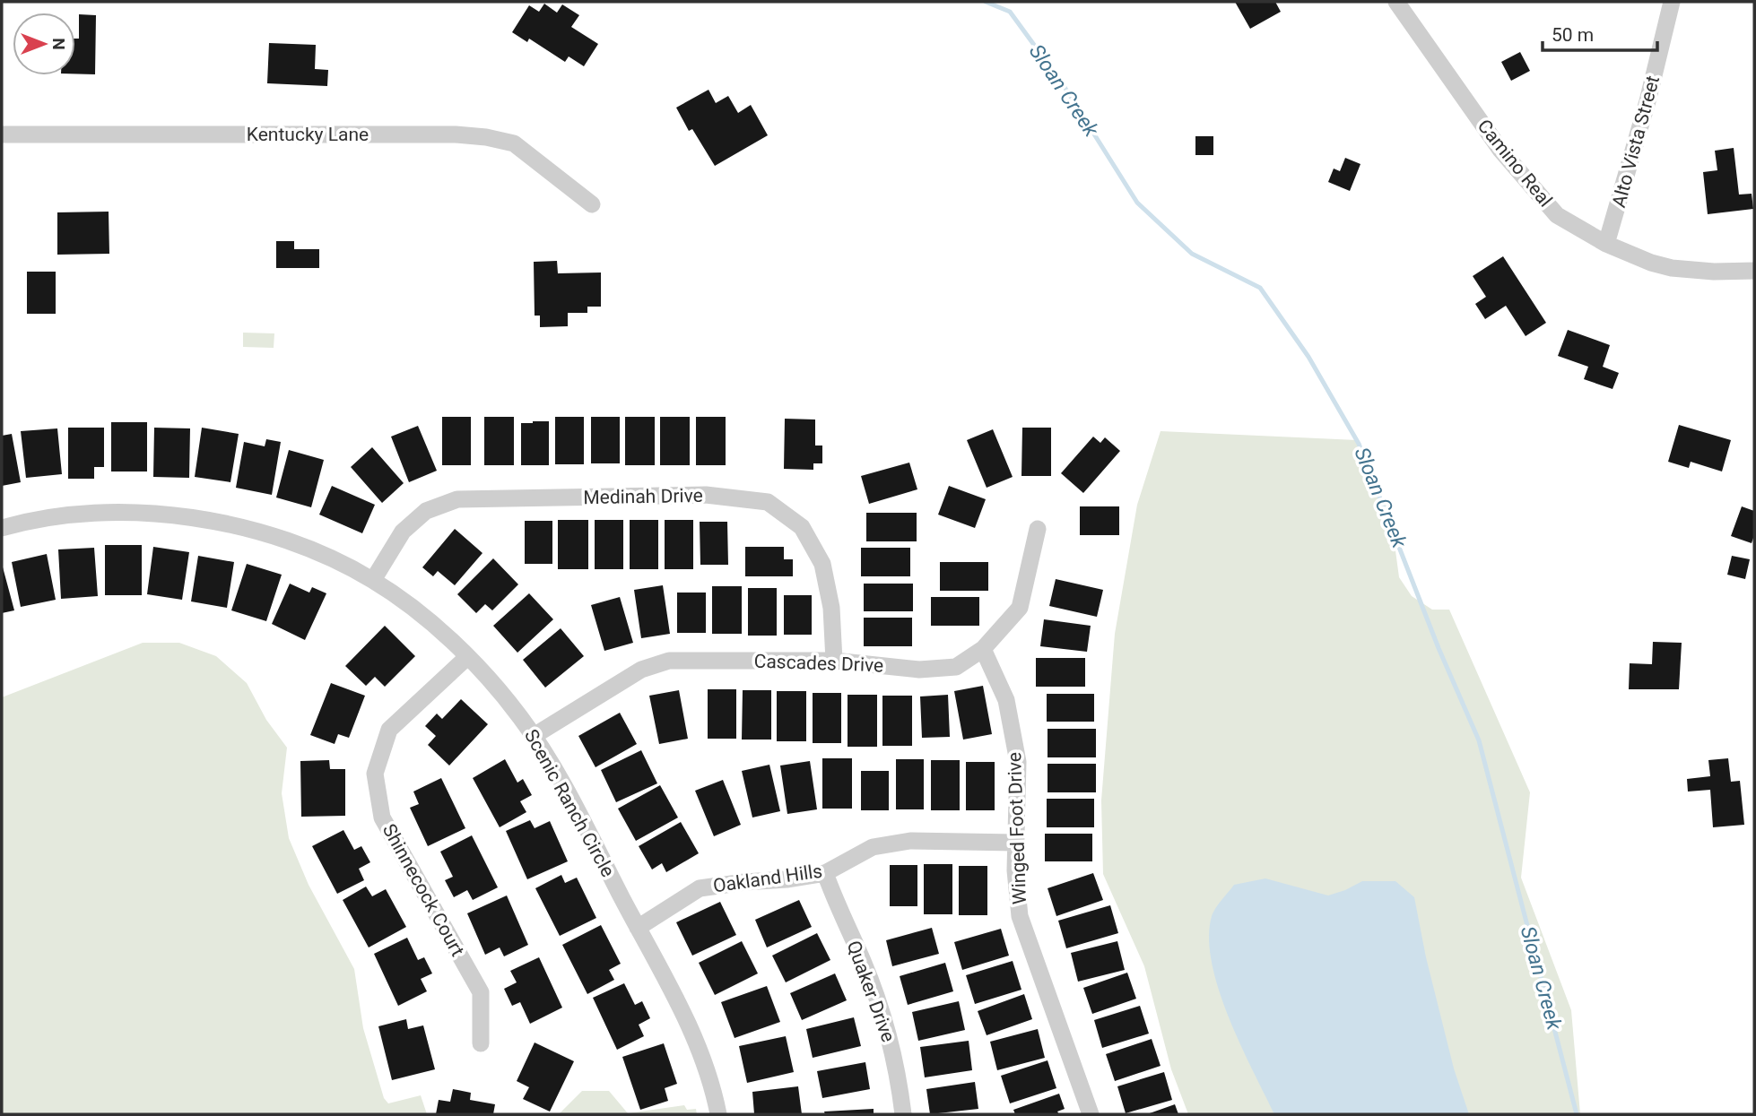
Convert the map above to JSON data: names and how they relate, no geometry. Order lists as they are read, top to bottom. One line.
{"streets":{"street":["Kentucky Lane","Alto Vista Street","Camino Real","Medinah Drive","Cascades Drive","Scenic Ranch Circle","Winged Foot Drive","Oakland Hills","Shinnecock Court","Quaker Drive"]},"crossings":[["Alto Vista Street","Camino Real"],["Medinah Drive","Cascades Drive"],["Medinah Drive","Scenic Ranch Circle"],["Cascades Drive","Scenic Ranch Circle"],["Cascades Drive","Winged Foot Drive"],["Scenic Ranch Circle","Oakland Hills"],["Scenic Ranch Circle","Shinnecock Court"],["Winged Foot Drive","Oakland Hills"],["Oakland Hills","Quaker Drive"]],"water":["Sloan Creek"],"scale_bar":"50 m","north":"right"}
